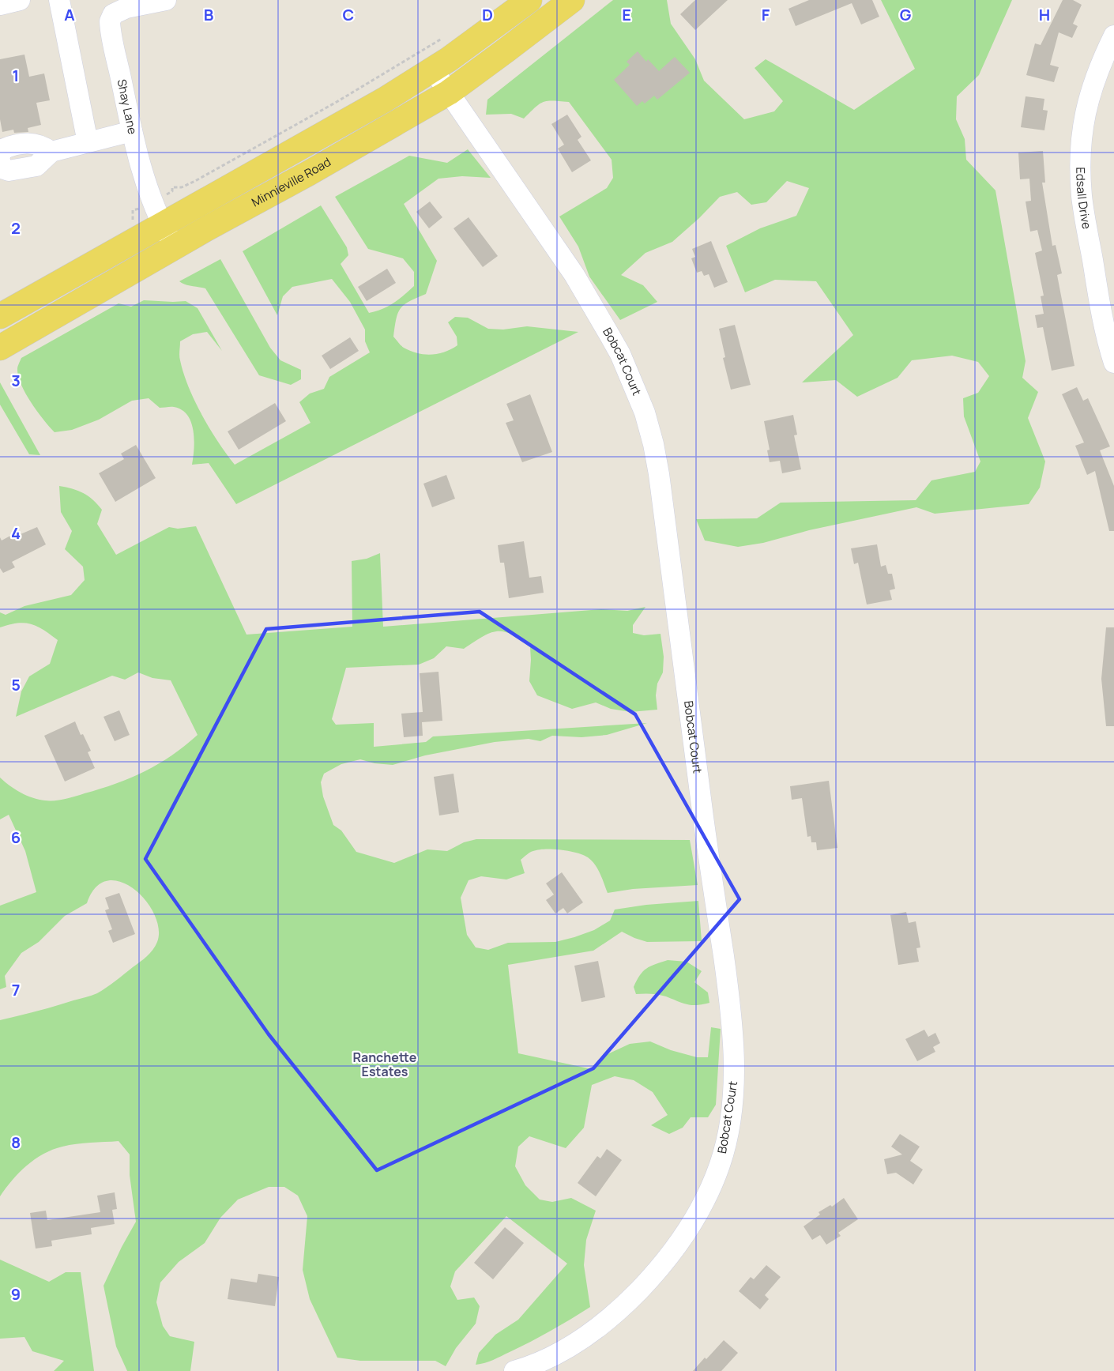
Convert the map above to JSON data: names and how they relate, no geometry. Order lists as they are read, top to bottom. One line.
{"streets":{"main road":["Minnieville Road"],"street":["Shay Lane","Edsall Drive","Bobcat Court"]},"crossings":[["Shay Lane","Minnieville Road"],["Minnieville Road","Bobcat Court"]],"districts":["Ranchette Estates"],"grid":{"columns":["A","B","C","D","E","F","G","H"],"rows":["1","2","3","4","5","6","7","8","9"]}}
